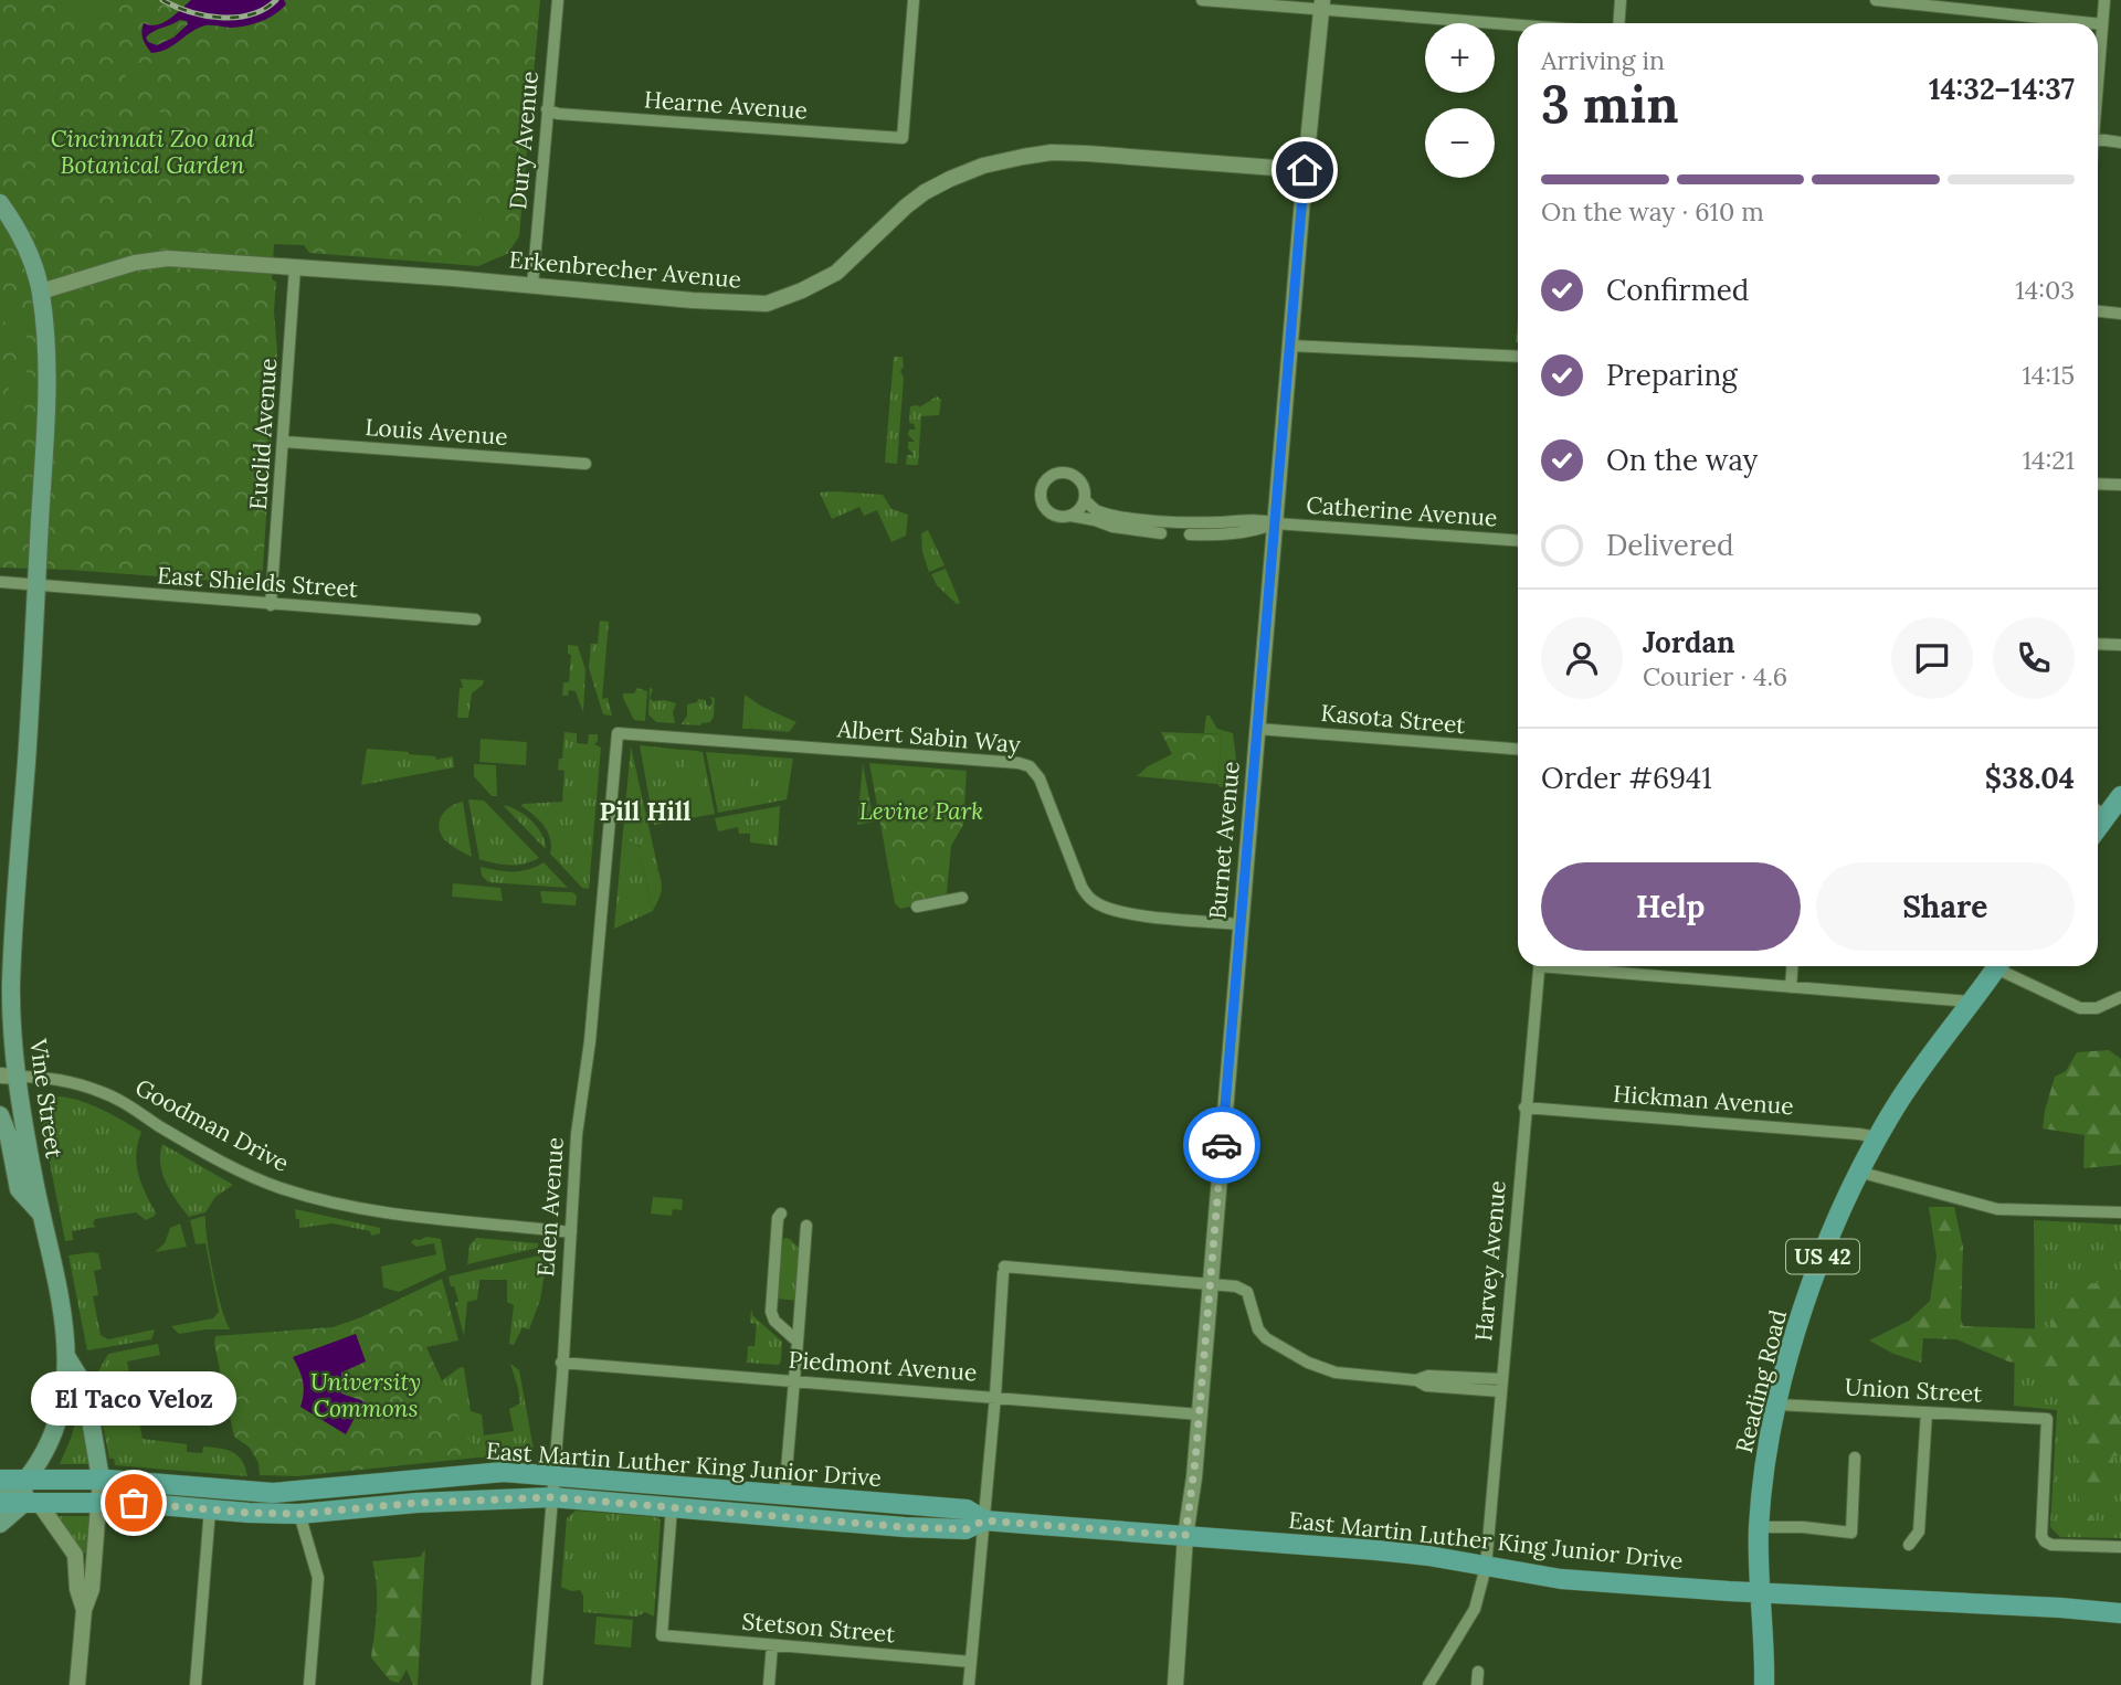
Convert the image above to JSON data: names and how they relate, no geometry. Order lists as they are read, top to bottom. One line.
{"streets":{"main road":["Vine Street","US 42","Reading Road","East Martin Luther King Junior Drive"],"street":["Hearne Avenue","Dury Avenue","Erkenbrecher Avenue","Louis Avenue","Euclid Avenue","Catherine Avenue","East Shields Street","Kasota Street","Albert Sabin Way","Burnet Avenue","Hickman Avenue","Goodman Drive","Eden Avenue","Harvey Avenue","Piedmont Avenue","Union Street","Stetson Street"]},"crossings":[["Hearne Avenue","Dury Avenue"],["Dury Avenue","Erkenbrecher Avenue"],["Erkenbrecher Avenue","Euclid Avenue"],["Erkenbrecher Avenue","Burnet Avenue"],["Erkenbrecher Avenue","Vine Street"],["Louis Avenue","Euclid Avenue"],["Euclid Avenue","East Shields Street"],["Catherine Avenue","Burnet Avenue"],["East Shields Street","Vine Street"],["Kasota Street","Burnet Avenue"],["Albert Sabin Way","Burnet Avenue"],["Albert Sabin Way","Eden Avenue"],["Burnet Avenue","Piedmont Avenue"],["Burnet Avenue","East Martin Luther King Junior Drive"],["Vine Street","Goodman Drive"],["Vine Street","East Martin Luther King Junior Drive"],["Hickman Avenue","Harvey Avenue"],["Hickman Avenue","Reading Road"],["Goodman Drive","Eden Avenue"],["Eden Avenue","Piedmont Avenue"],["Eden Avenue","East Martin Luther King Junior Drive"],["Harvey Avenue","East Martin Luther King Junior Drive"],["Reading Road","Union Street"],["Reading Road","East Martin Luther King Junior Drive"],["East Martin Luther King Junior Drive","Stetson Street"]],"districts":["Pill Hill"],"parks":["Cincinnati Zoo and Botanical Garden","Levine Park","University Commons"],"places":["El Taco Veloz"],"page":{"map_buttons":["+","−"],"heading":["3 min","Arriving in","14:32–14:37"],"panel":["Jordan","Courier · 4.6","Order #6941","$38.04"],"bar":"On the way · 610 m","list":[["Confirmed","14:03"],["Preparing","14:15"],["On the way","14:21"],"Delivered"],"buttons":["Help","Share"],"bubble":"El Taco Veloz"}}
